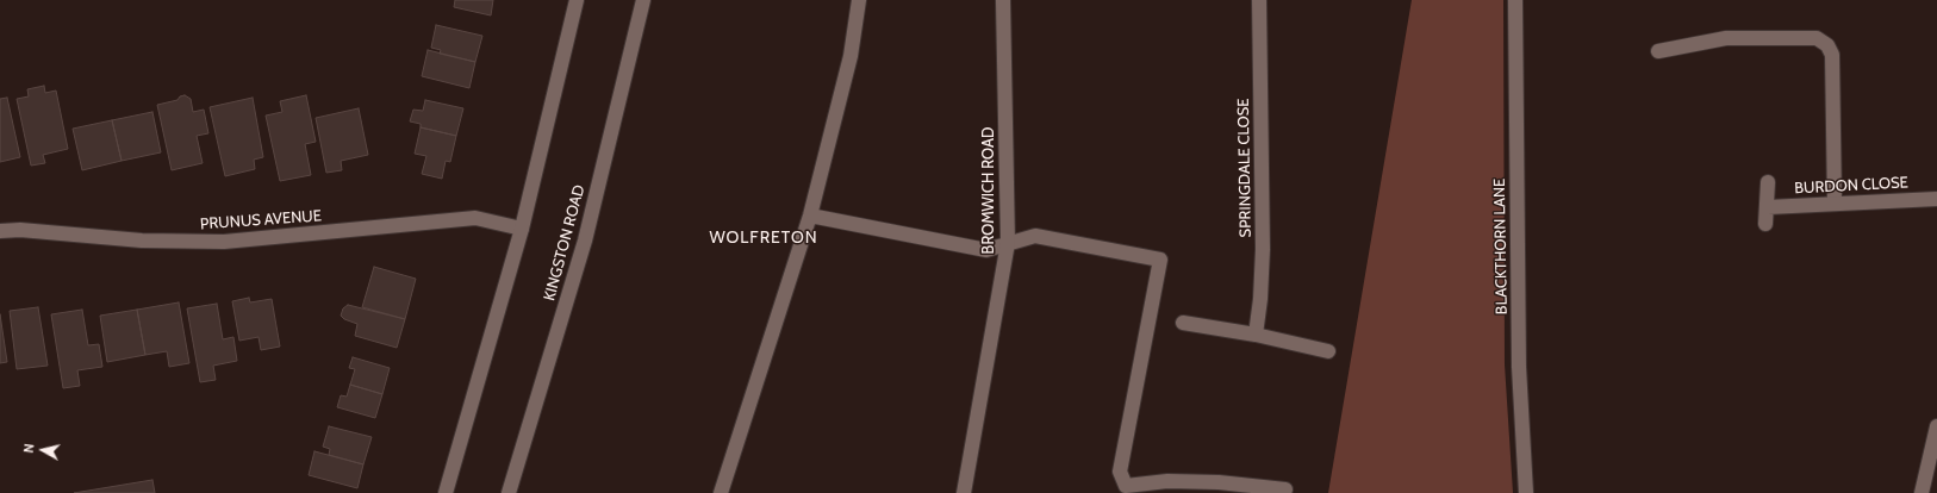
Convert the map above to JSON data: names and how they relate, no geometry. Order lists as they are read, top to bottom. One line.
{"streets":{"street":["SPRINGDALE CLOSE","BURDON CLOSE","BROMWICH ROAD","PRUNUS AVENUE","KINGSTON ROAD","BLACKTHORN LANE"]},"districts":["WOLFRETON"],"north":"left"}
